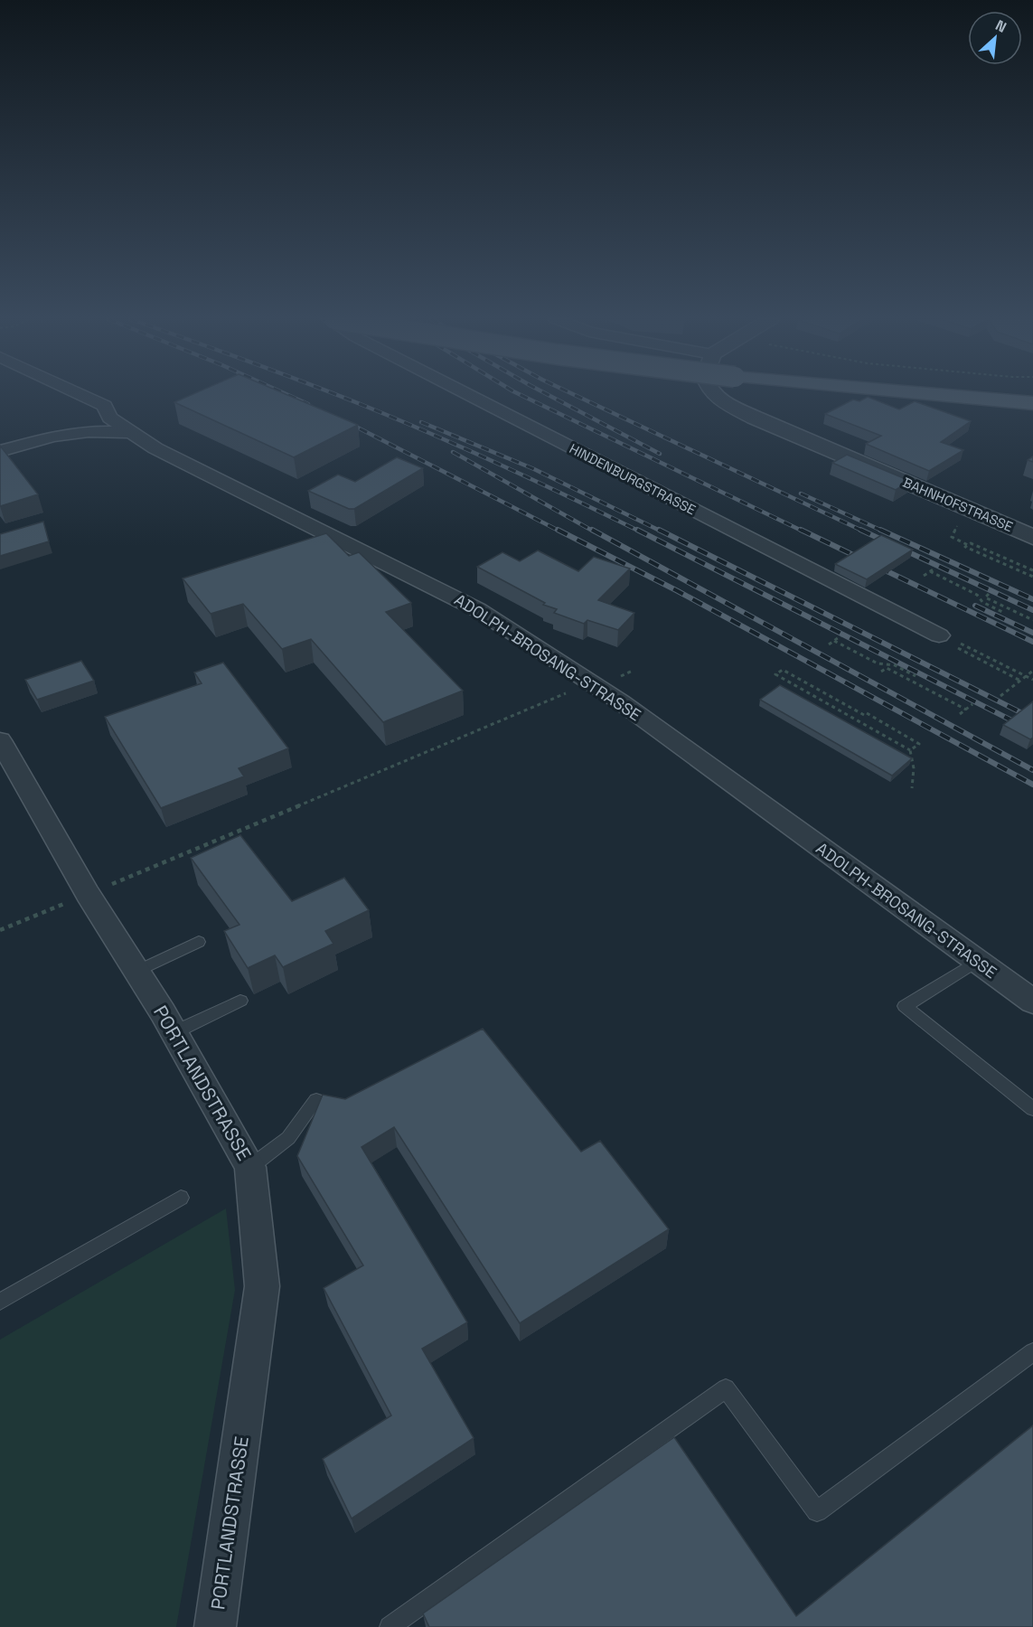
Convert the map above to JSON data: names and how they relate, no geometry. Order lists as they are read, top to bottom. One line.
{"streets":{"street":["HINDENBURGSTRASSE","BAHNHOFSTRASSE","ADOLPH-BROSANG-STRASSE","PORTLANDSTRASSE"]},"north":"top right"}
